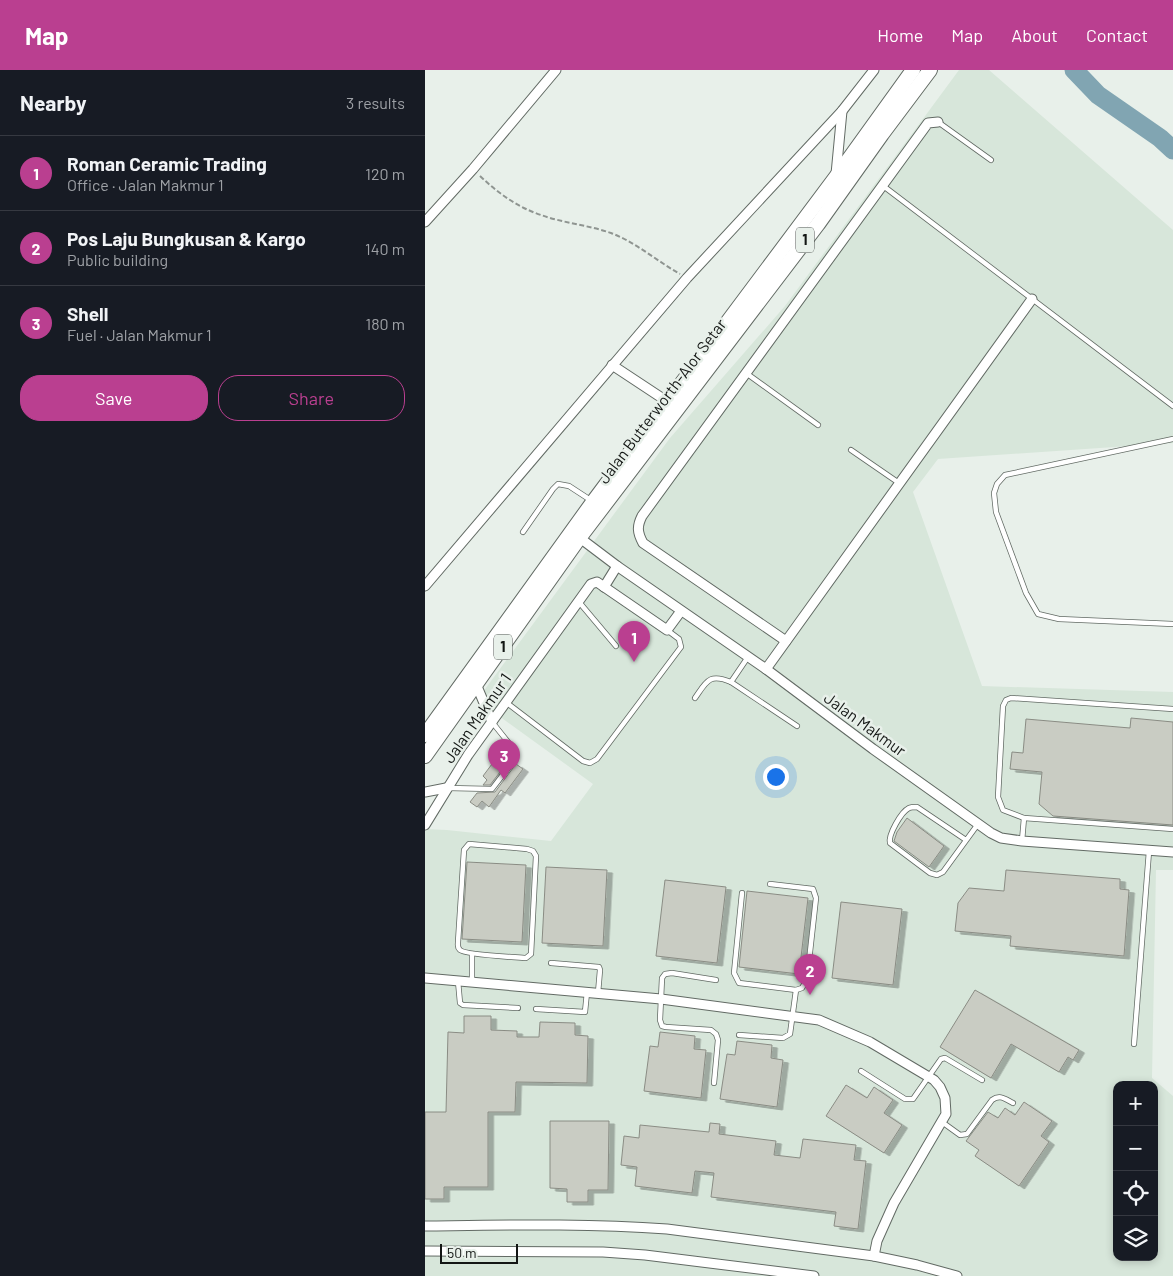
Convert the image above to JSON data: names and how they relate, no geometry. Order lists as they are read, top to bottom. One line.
{"streets":{"main road":["1","Jalan Butterworth-Alor Setar"],"street":["Jalan Makmur 1","Jalan Makmur"]},"crossings":[["Jalan Butterworth-Alor Setar","Jalan Makmur"]],"scale_bar":"50 m","page":{"header":"Map","nav":["Home","Map","About","Contact"],"heading":["Nearby","3 results"],"list":[{"mark":"1","name":"Roman Ceramic Trading","note":"Office · Jalan Makmur 1","value":"120 m"},{"mark":"2","name":"Pos Laju Bungkusan & Kargo","note":"Public building","value":"140 m"},{"mark":"3","name":"Shell","note":"Fuel · Jalan Makmur 1","value":"180 m"}],"buttons":["Save","Share"],"pins":["1","3","2"],"map_buttons":["+","−"],"scale":"50 m"}}
